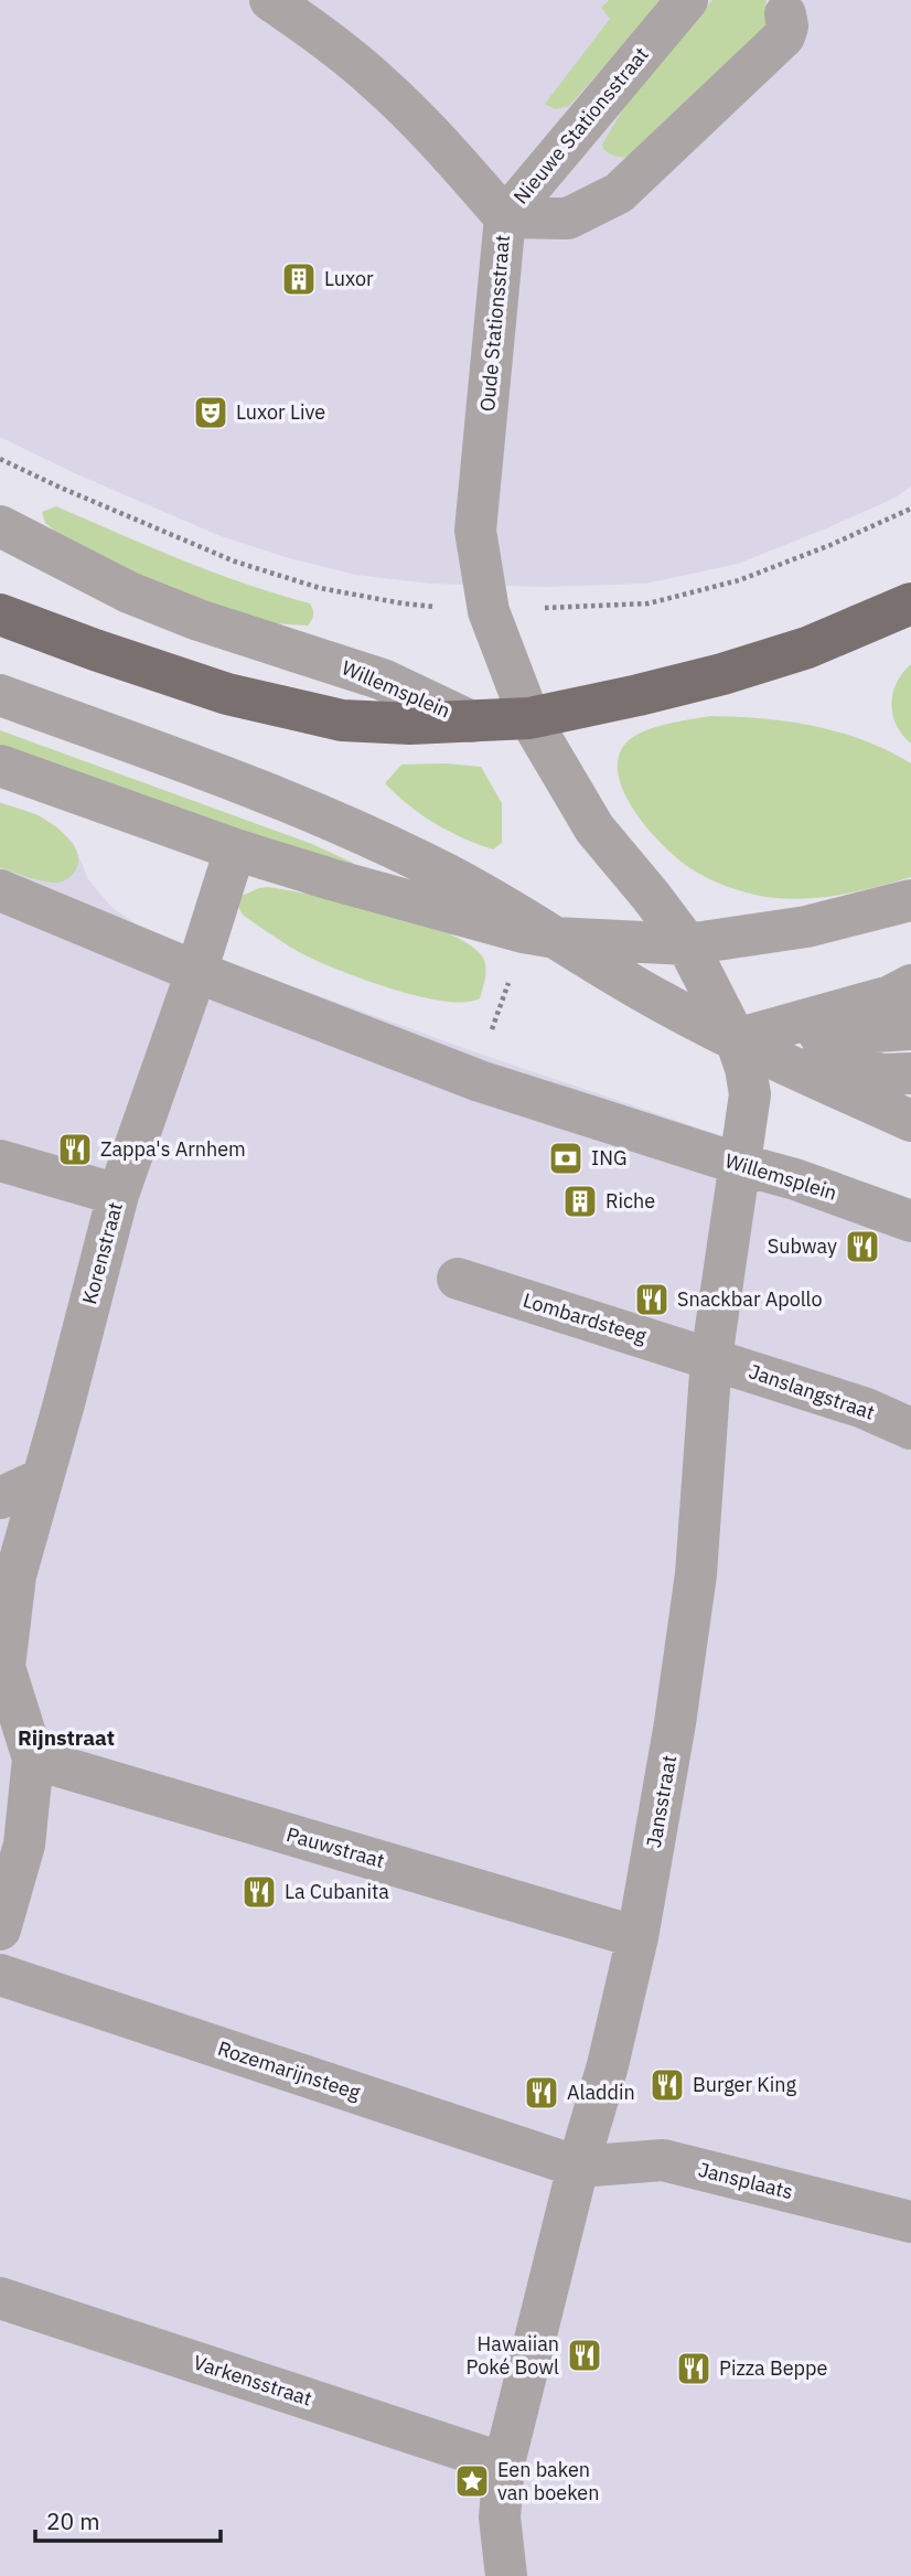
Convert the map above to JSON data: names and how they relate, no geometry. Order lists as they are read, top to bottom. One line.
{"streets":{"main road":["Willemsplein"],"street":["Nieuwe Stationsstraat","Oude Stationsstraat","Korenstraat","Lombardsteeg","Janslangstraat","Jansstraat","Pauwstraat","Rozemarijnsteeg","Jansplaats","Varkensstraat"]},"crossings":[["Nieuwe Stationsstraat","Oude Stationsstraat"],["Oude Stationsstraat","Willemsplein"],["Willemsplein","Korenstraat"],["Willemsplein","Jansstraat"],["Lombardsteeg","Janslangstraat"],["Lombardsteeg","Jansstraat"],["Janslangstraat","Jansstraat"],["Jansstraat","Pauwstraat"],["Jansstraat","Rozemarijnsteeg"],["Jansstraat","Jansplaats"],["Jansstraat","Varkensstraat"],["Rozemarijnsteeg","Jansplaats"]],"districts":["Rijnstraat"],"places":{"building":["Luxor","Riche"],"theatre":["Luxor Live"],"restaurant":["Zappa's Arnhem","Subway","Snackbar Apollo","La Cubanita","Burger King","Aladdin","Hawaiian Poké Bowl","Pizza Beppe"],"bank":["ING"],"place":["Een baken van boeken"]},"scale_bar":"20 m"}
